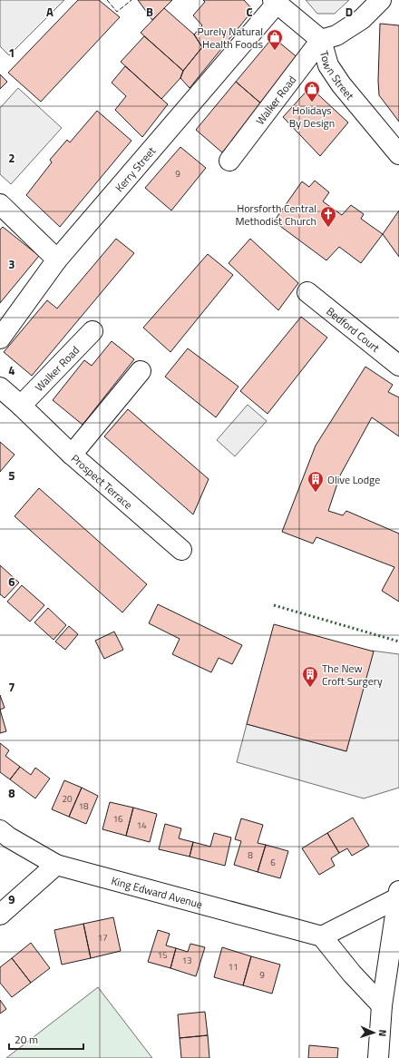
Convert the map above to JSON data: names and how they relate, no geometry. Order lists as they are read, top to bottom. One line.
{"streets":{"street":["Town Street","Walker Road","Kerry Street","Bedford Court","Prospect Terrace","King Edward Avenue"]},"crossings":[["Town Street","Walker Road"],["Town Street","Kerry Street"]],"places":{"shop":["Purely Natural Health Foods","Holidays By Design"],"church":["Horsforth Central Methodist Church"],"building":["Olive Lodge","The New Croft Surgery"]},"house_numbers":["9","20","18","16","14","8","6","17","15","13","11","9"],"scale_bar":"20 m","north":"right","grid":{"columns":["A","B","C","D"],"rows":["1","2","3","4","5","6","7","8","9"]}}
